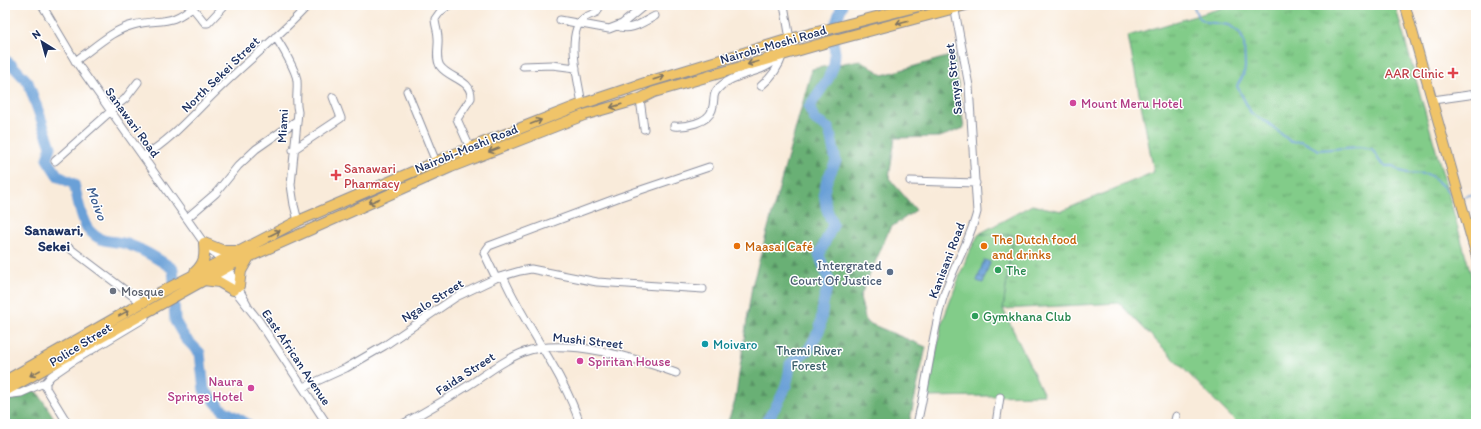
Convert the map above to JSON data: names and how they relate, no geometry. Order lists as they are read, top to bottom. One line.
{"streets":{"highway":["Nairobi-Moshi Road"],"street":["North Sekei Street","Sanya Street","Sanawari Road","Miami","Kanisani Road","Ngalo Street","Mushi Street","Police Street","East African Avenue","Faida Street"]},"crossings":[["Nairobi-Moshi Road","Sanya Street"],["Nairobi-Moshi Road","Sanawari Road"],["Nairobi-Moshi Road","Miami"],["Nairobi-Moshi Road","Police Street"],["North Sekei Street","Sanawari Road"],["North Sekei Street","Miami"],["Sanya Street","Kanisani Road"],["Sanawari Road","East African Avenue"],["Ngalo Street","East African Avenue"],["Mushi Street","Faida Street"]],"districts":["Sanawari, Sekei"],"water":["Moivo"],"parks":["Themi River Forest"],"places":{"health":["AAR Clinic","Sanawari Pharmacy"],"other":["Mount Meru Hotel","Maasai Café","The Dutch food and drinks","The","Intergrated Court Of Justice","Mosque","Gymkhana Club","Moivaro","Spiritan House","Naura Springs Hotel"]},"north":"top left"}
